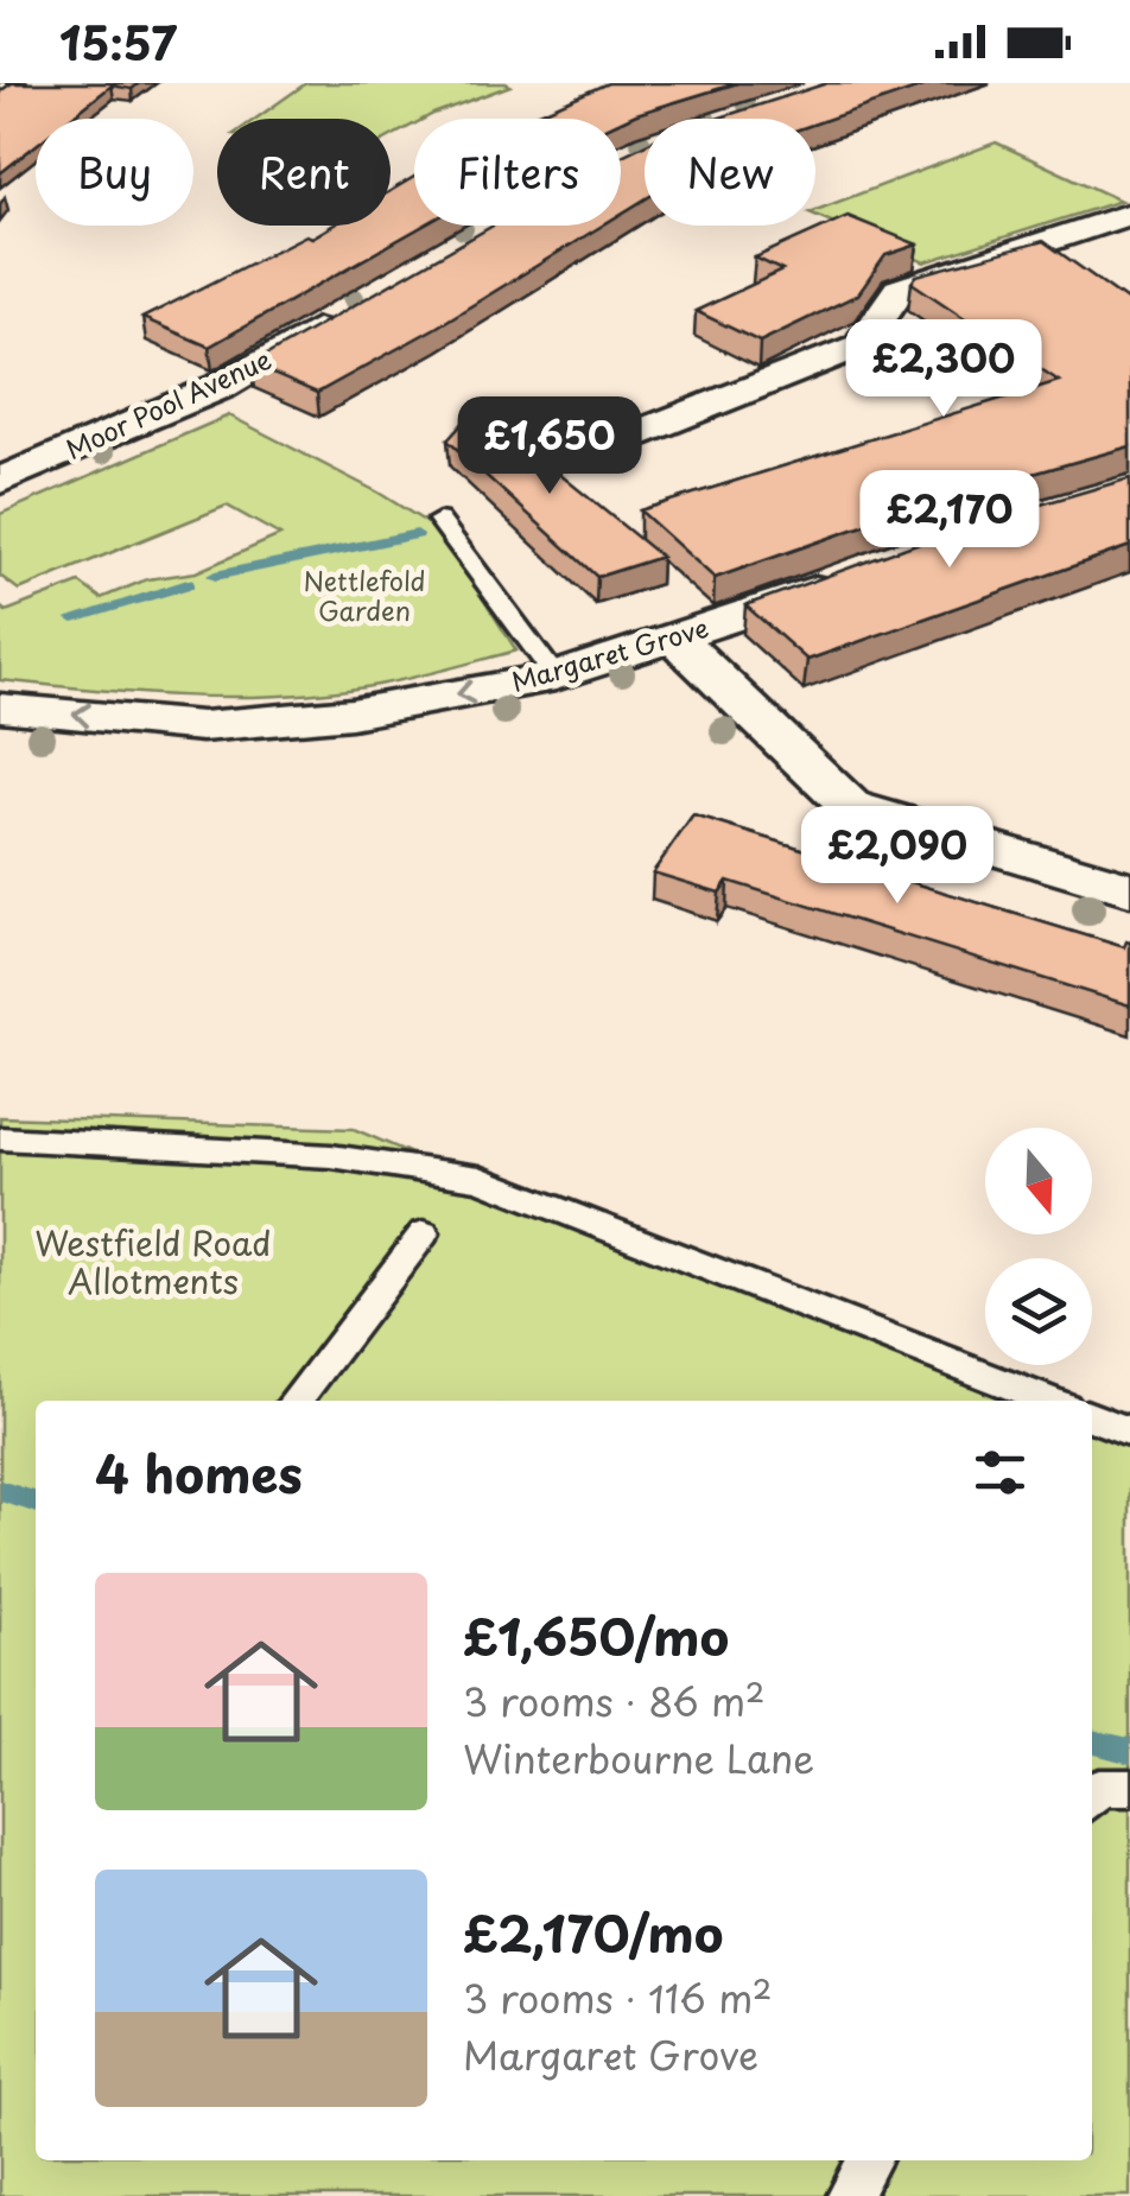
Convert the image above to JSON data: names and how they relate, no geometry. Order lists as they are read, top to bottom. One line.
{"streets":{"street":["Moor Pool Avenue","Margaret Grove"]},"one_way":["Margaret Grove"],"parks":["Nettlefold Garden","Westfield Road Allotments"],"north":"bottom","page":{"status":"15:57","chip":["Buy","Rent","Filters","New"],"price":["£2,300","£1,650","£2,170","£2,090"],"heading":"4 homes","list":[{"name":"£1,650/mo","note":"3 rooms · 86 m² · Winterbourne Lane"},{"name":"£2,170/mo","note":"3 rooms · 116 m² · Margaret Grove"}]}}
